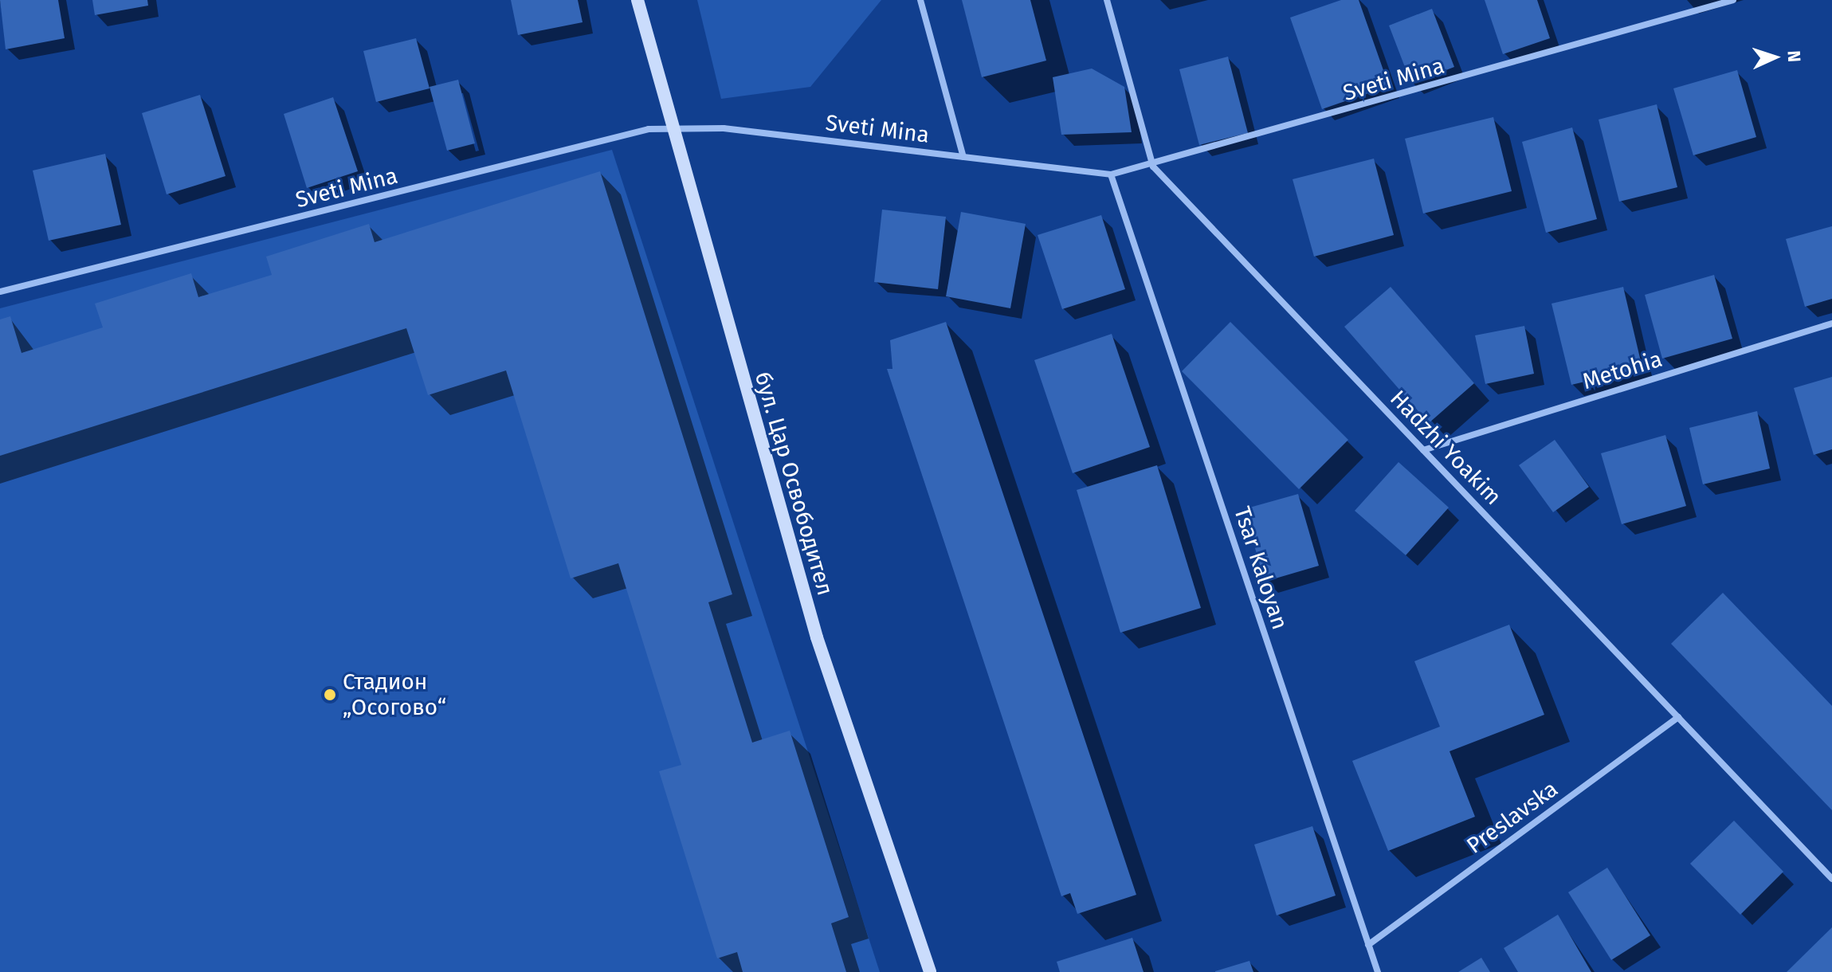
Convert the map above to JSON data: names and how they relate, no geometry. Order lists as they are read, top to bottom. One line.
{"streets":{"main road":["бул. Цар Освободител"],"street":["Sveti Mina","Metohia","Hadzhi Yoakim","Tsar Kaloyan","Preslavska"]},"crossings":[["Sveti Mina","Hadzhi Yoakim"],["Sveti Mina","бул. Цар Освободител"],["Sveti Mina","Tsar Kaloyan"],["Metohia","Hadzhi Yoakim"],["Hadzhi Yoakim","Preslavska"],["Tsar Kaloyan","Preslavska"]],"places":["Стадион „Осогово“"],"north":"right"}
